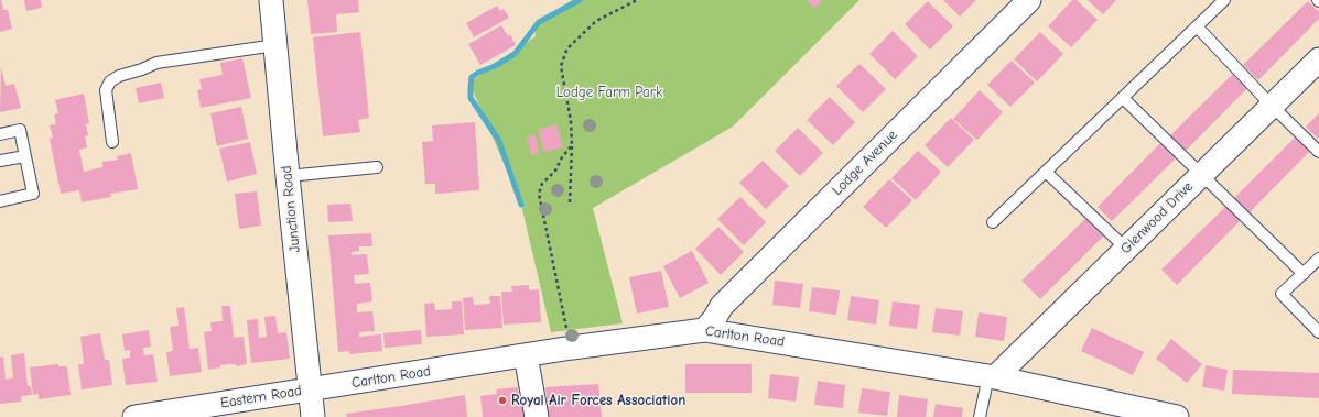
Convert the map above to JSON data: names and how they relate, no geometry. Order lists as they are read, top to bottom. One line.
{"streets":{"street":["Lodge Avenue","Junction Road","Glenwood Drive","Carlton Road","Eastern Road"]},"crossings":[["Lodge Avenue","Carlton Road"],["Junction Road","Carlton Road"],["Junction Road","Eastern Road"],["Glenwood Drive","Carlton Road"],["Carlton Road","Eastern Road"]],"parks":["Lodge Farm Park"],"places":["Royal Air Forces Association"]}
